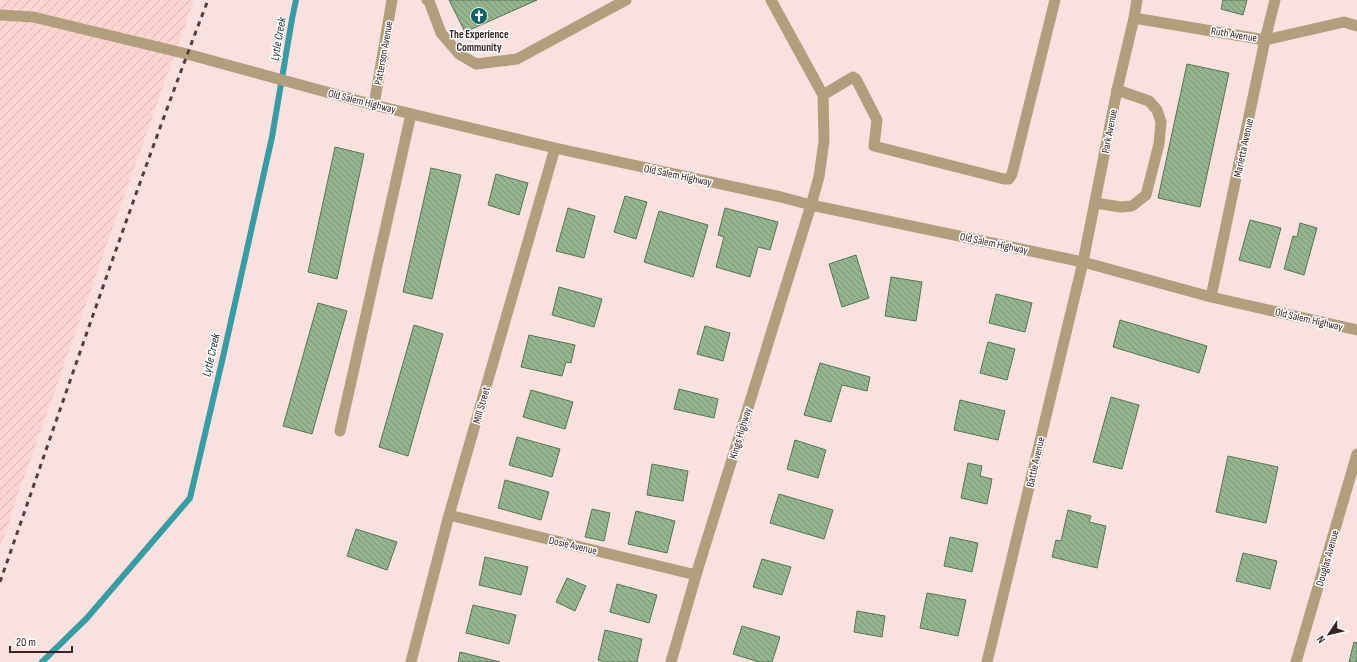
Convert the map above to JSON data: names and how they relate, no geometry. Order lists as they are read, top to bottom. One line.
{"streets":{"street":["Ruth Avenue","Patterson Avenue","Old Salem Highway","Park Avenue","Marietta Avenue","Mill Street","Kings Highway","Battle Avenue","Dosie Avenue","Douglas Avenue"]},"crossings":[["Ruth Avenue","Park Avenue"],["Ruth Avenue","Marietta Avenue"],["Patterson Avenue","Old Salem Highway"],["Old Salem Highway","Park Avenue"],["Old Salem Highway","Marietta Avenue"],["Old Salem Highway","Mill Street"],["Old Salem Highway","Kings Highway"],["Old Salem Highway","Battle Avenue"],["Park Avenue","Battle Avenue"],["Mill Street","Dosie Avenue"],["Kings Highway","Dosie Avenue"]],"water":["Lytle Creek"],"places":{"church":["The Experience Community"]},"scale_bar":"20 m","north":"bottom left"}
